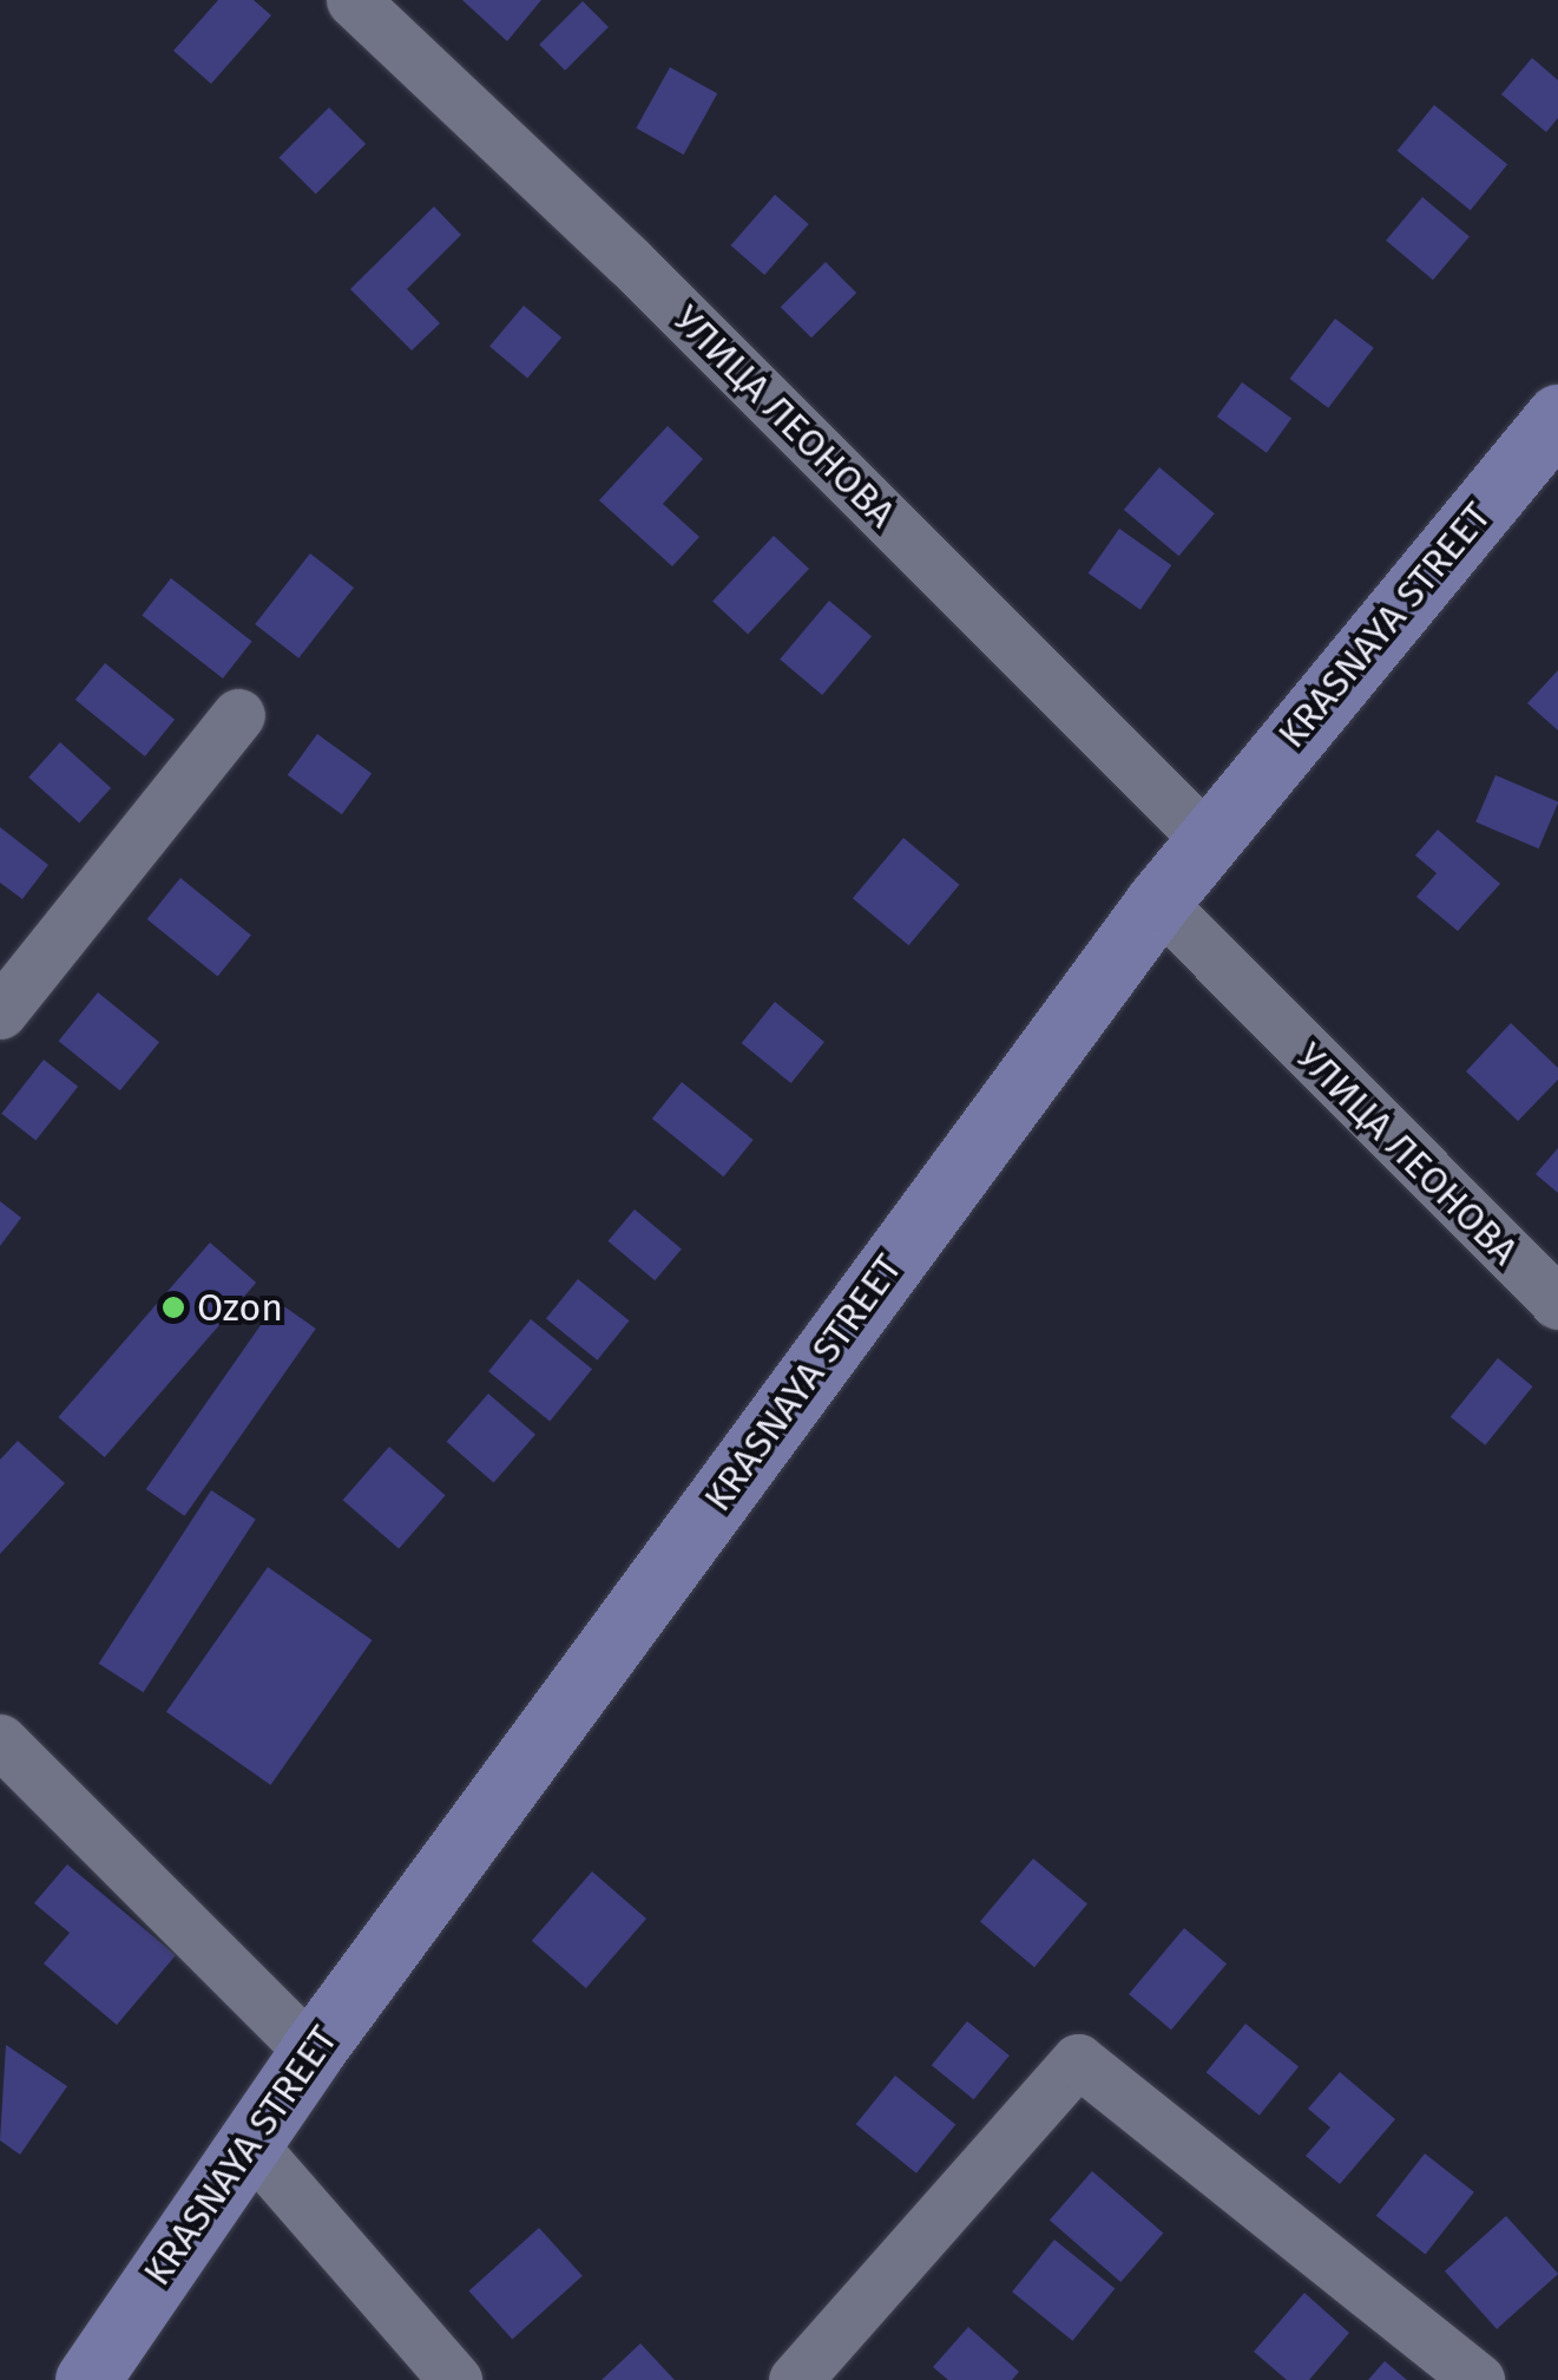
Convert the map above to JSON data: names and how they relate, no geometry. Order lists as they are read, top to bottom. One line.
{"streets":{"main road":["KRASNAYA STREET"],"street":["УЛИЦА ЛЕОНОВА"]},"crossings":[["УЛИЦА ЛЕОНОВА","KRASNAYA STREET"]],"places":["Ozon"]}
